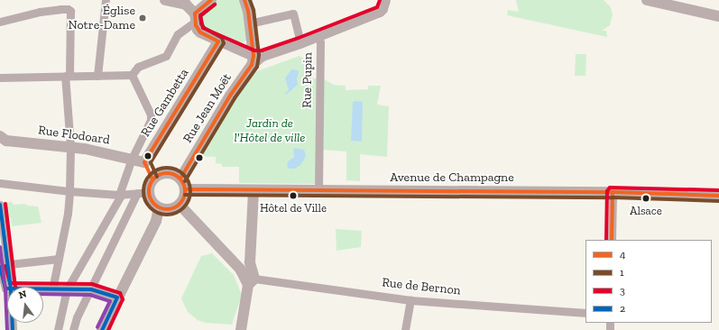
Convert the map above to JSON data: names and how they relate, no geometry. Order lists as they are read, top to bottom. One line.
{"streets":{"main road":["Rue Gambetta","Rue Jean Moët","Rue Flodoard","Avenue de Champagne"],"street":["Rue Pupin","Rue de Bernon"]},"crossings":[["Rue Pupin","Avenue de Champagne"],["Rue Gambetta","Rue Flodoard"],["Rue Jean Moët","Avenue de Champagne"]],"parks":["Jardin de l'Hôtel de ville"],"places":["Église Notre-Dame","Hôtel de Ville","Alsace"],"lines":["transit line 4","transit line 1","transit line 3","transit line 2"],"legend":["4","1","3","2"],"north":"top"}
